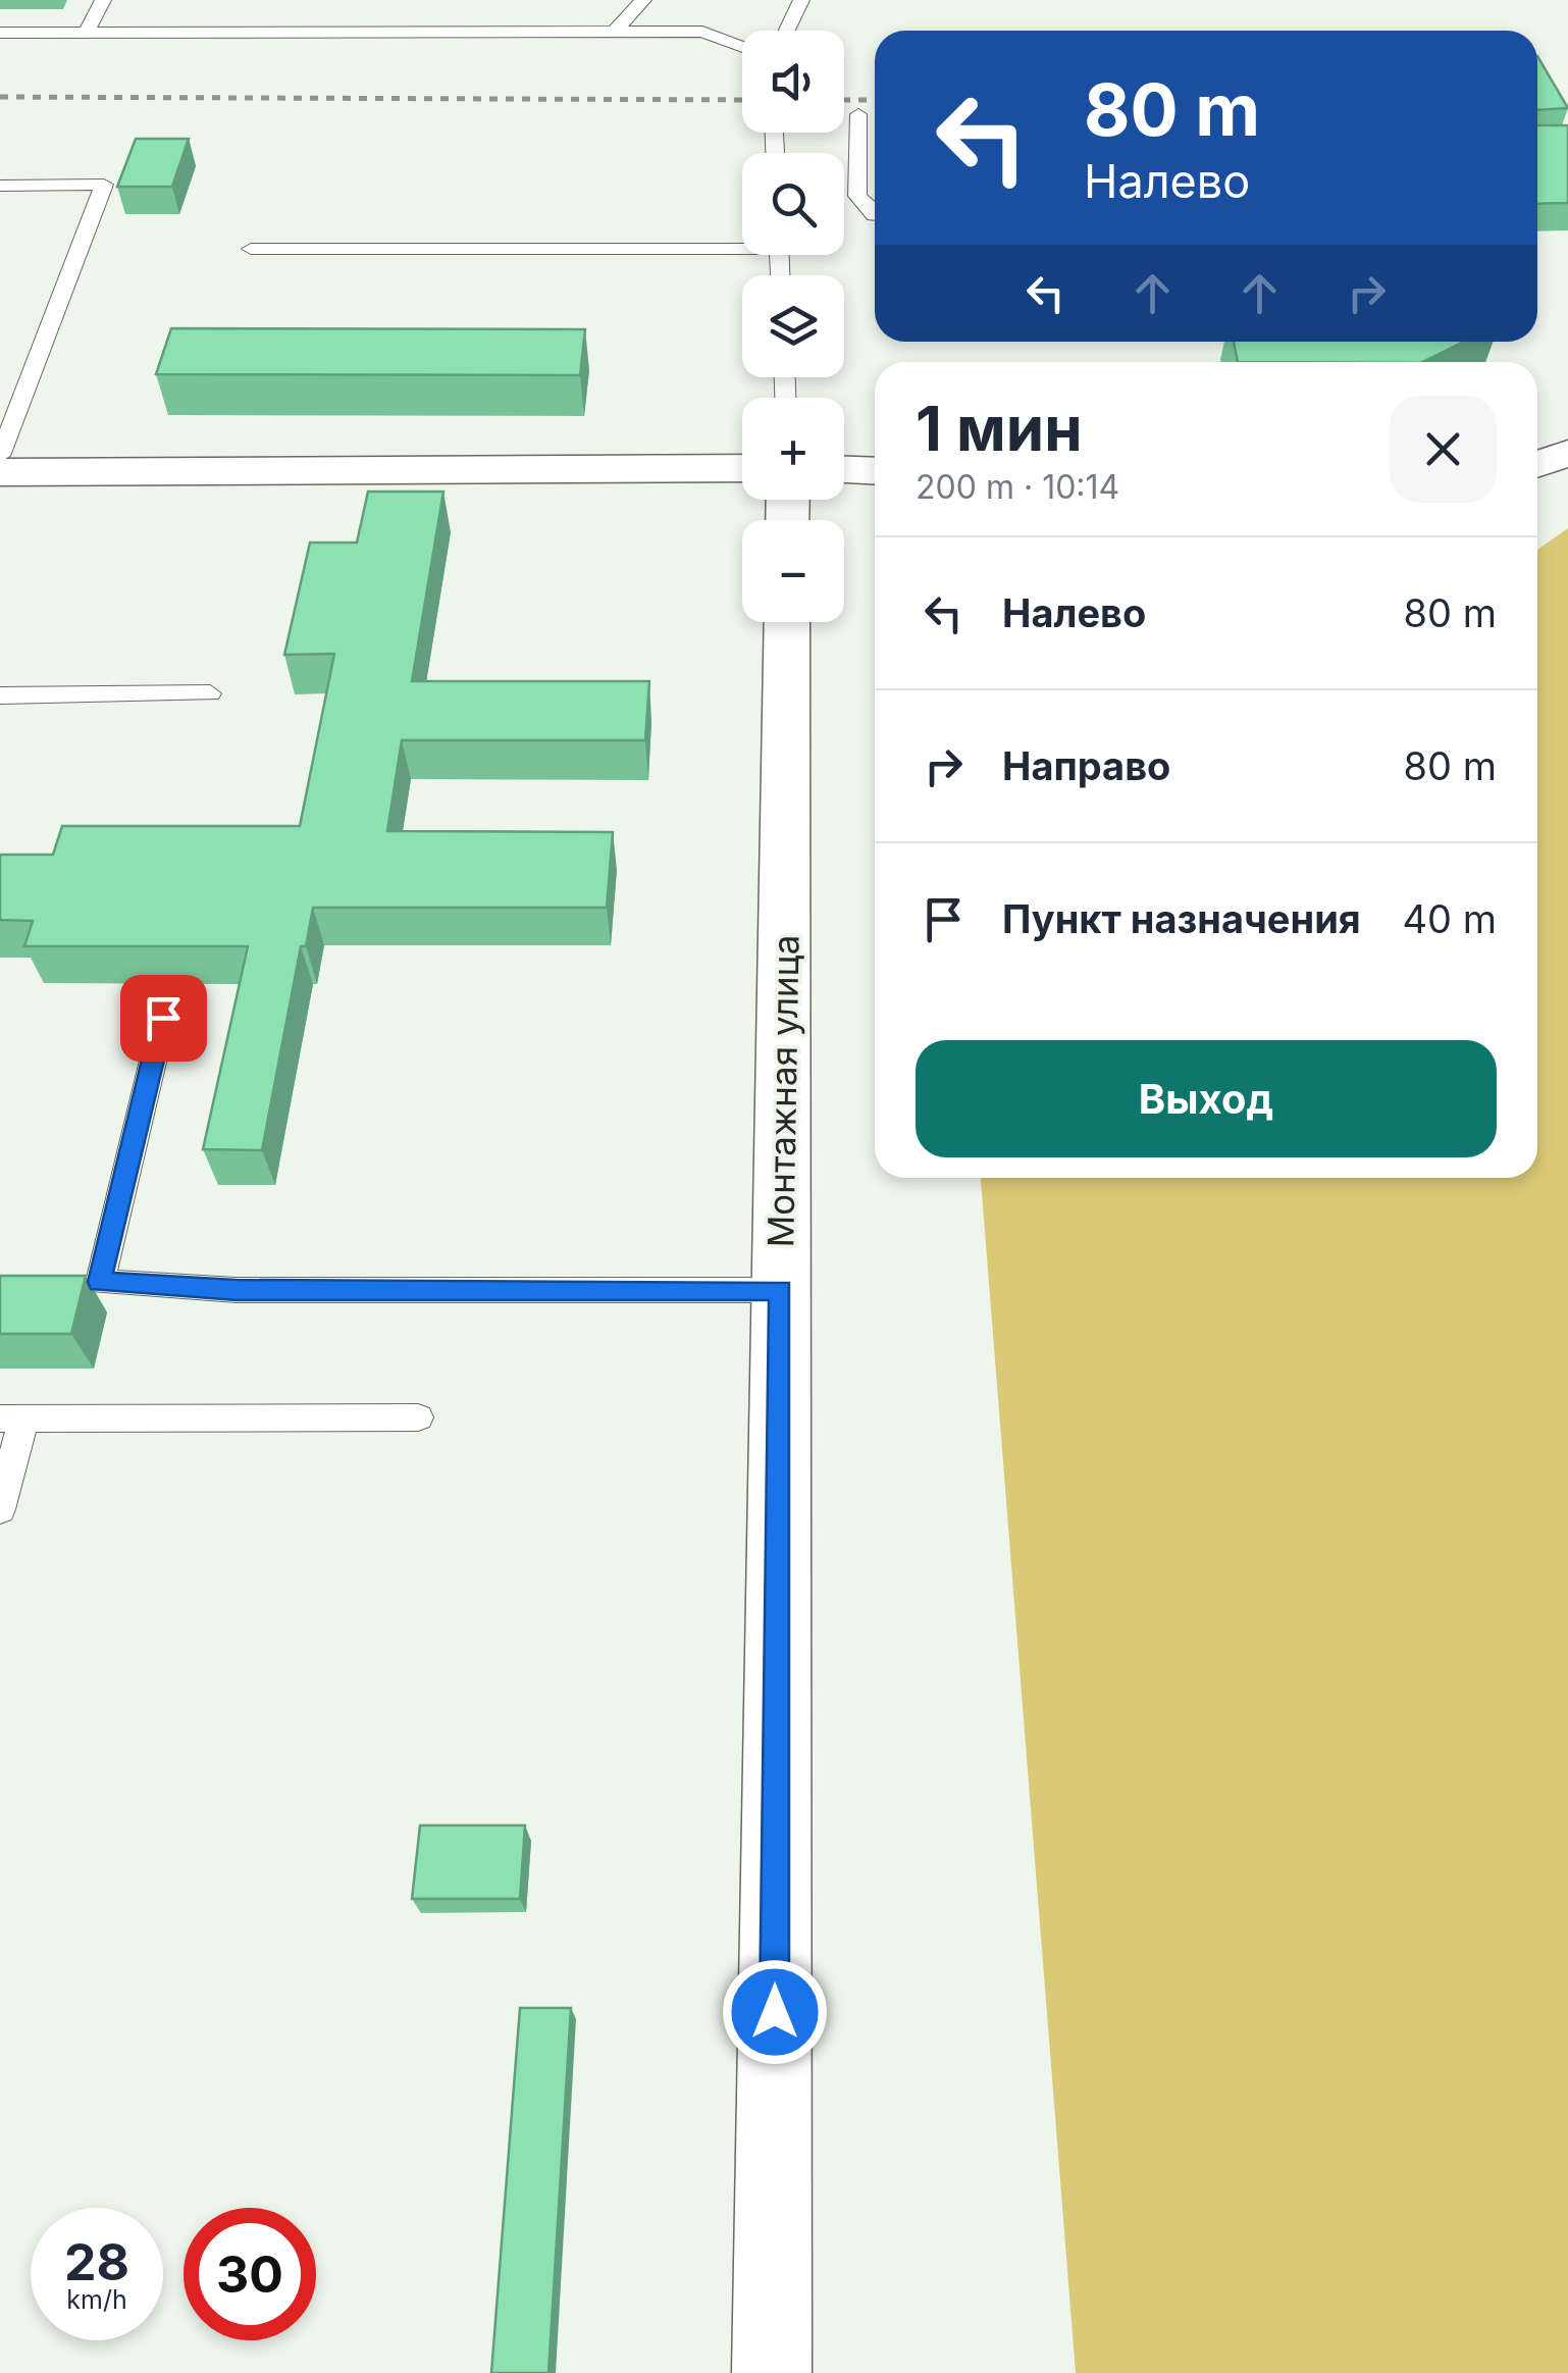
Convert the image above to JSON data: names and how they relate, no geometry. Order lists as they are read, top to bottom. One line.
{"streets":{"street":["Монтажная улица"]},"page":{"map_buttons":["+","−"],"turn":["80 m","Налево"],"heading":["1 мин","200 m · 10:14"],"list":[{"name":"Налево","value":"80 m"},{"name":"Направо","value":"80 m"},{"name":"Пункт назначения","value":"40 m"}],"buttons":"Выход","speed":"28 km/h","limit":"30"}}
